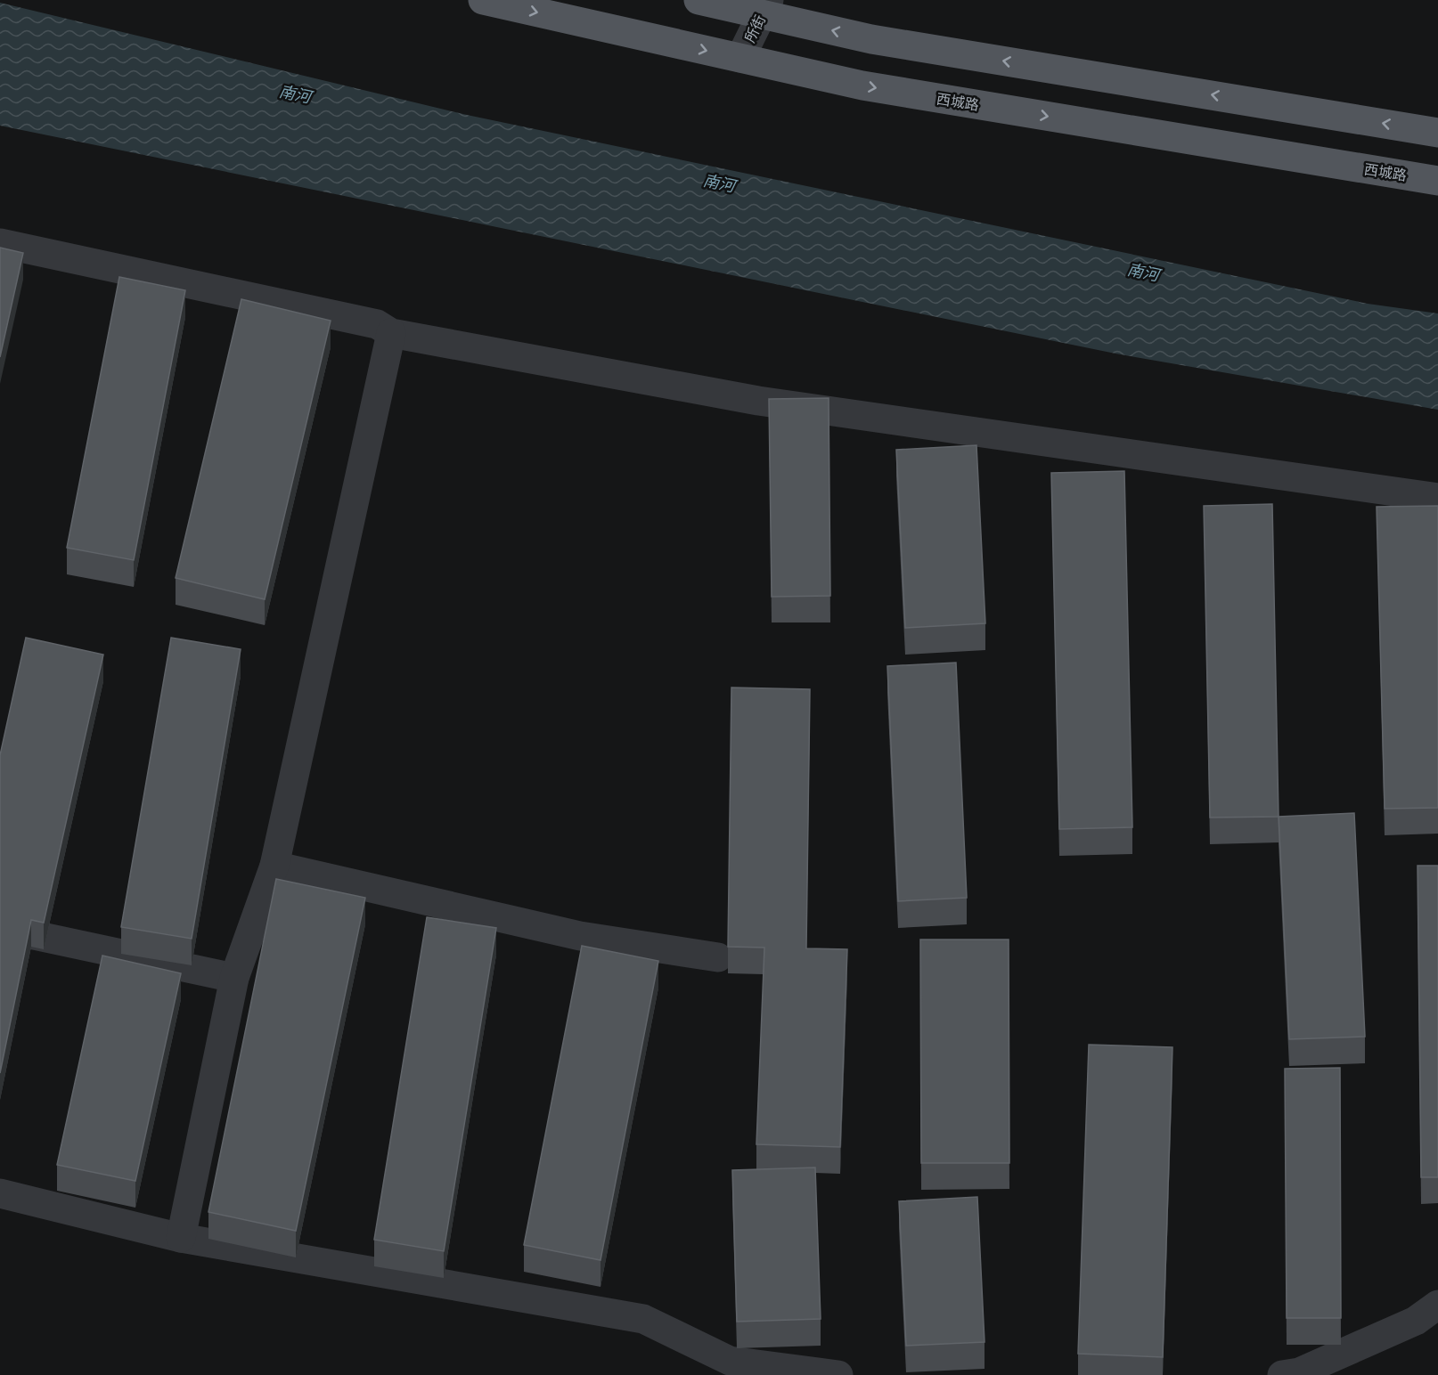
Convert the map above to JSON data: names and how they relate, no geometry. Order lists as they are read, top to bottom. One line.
{"streets":{"main road":["西城路"],"street":["所街"]},"crossings":[["所街","西城路"]],"water":["南河"]}
